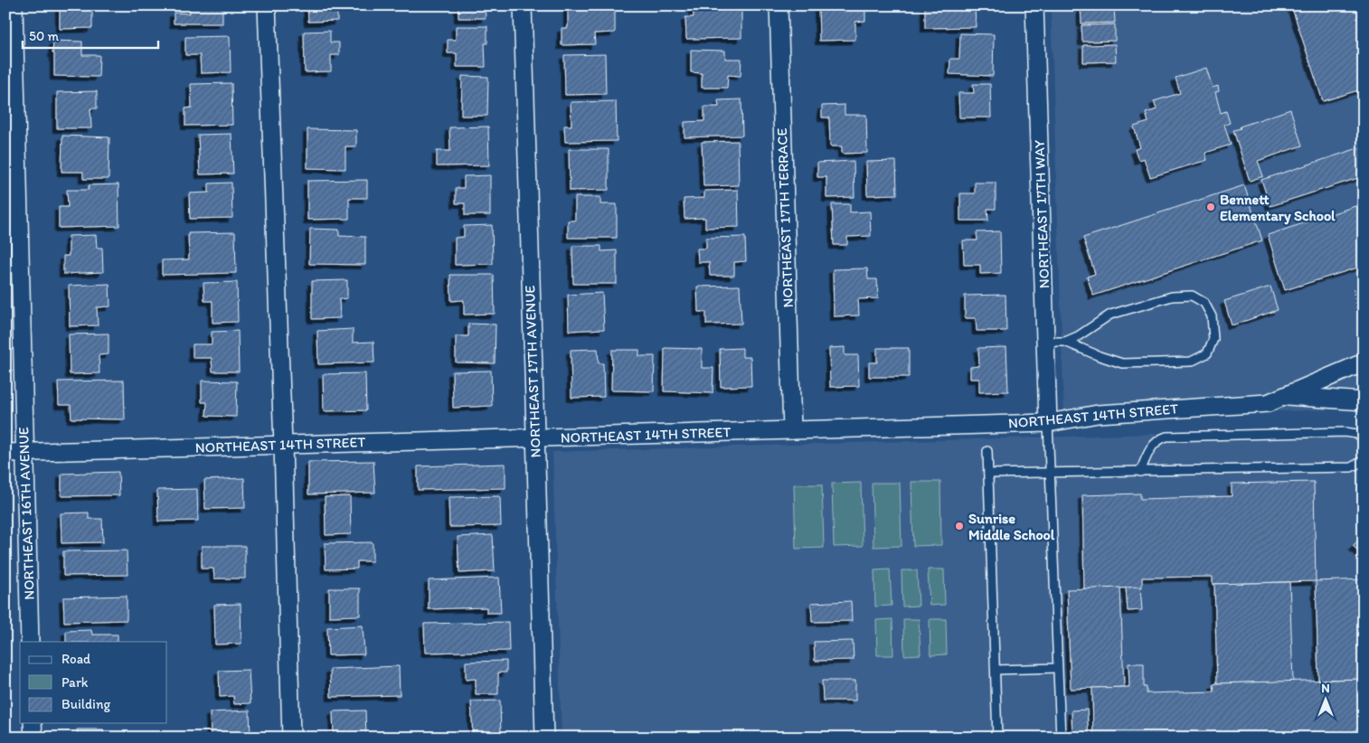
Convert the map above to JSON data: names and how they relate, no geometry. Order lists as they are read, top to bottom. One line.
{"streets":{"street":["NORTHEAST 17TH WAY","NORTHEAST 17TH TERRACE","NORTHEAST 17TH AVENUE","NORTHEAST 14TH STREET","NORTHEAST 16TH AVENUE"]},"crossings":[["NORTHEAST 17TH WAY","NORTHEAST 14TH STREET"],["NORTHEAST 17TH TERRACE","NORTHEAST 14TH STREET"],["NORTHEAST 17TH AVENUE","NORTHEAST 14TH STREET"],["NORTHEAST 14TH STREET","NORTHEAST 16TH AVENUE"]],"places":["Bennett Elementary School","Sunrise Middle School"],"legend":["Road","Park","Building"],"scale_bar":"50 m","north":"top"}
